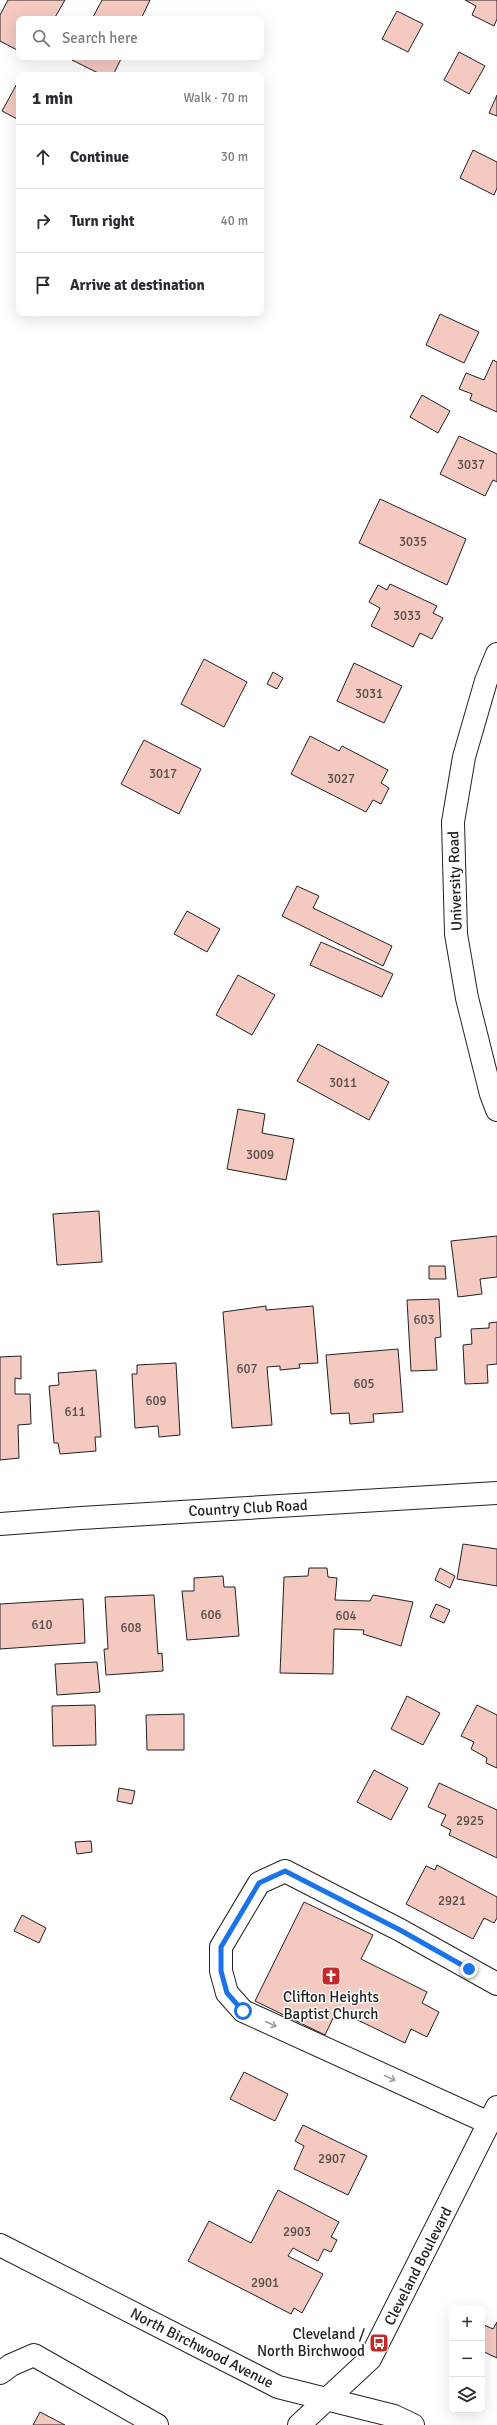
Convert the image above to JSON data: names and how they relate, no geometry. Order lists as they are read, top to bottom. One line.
{"streets":{"street":["University Road","Country Club Road","Cleveland Boulevard","North Birchwood Avenue"]},"crossings":[["Cleveland Boulevard","North Birchwood Avenue"]],"places":{"church":["Clifton Heights Baptist Church"],"bus stop":["Cleveland / North Birchwood"]},"house_numbers":["3037","3035","3033","3031","3017","3027","3011","3009","603","607","605","609","611","606","604","610","608","2925","2921","2907","2903","2901"],"page":{"search":"Search here","heading":["1 min","Walk · 70 m"],"list":[["Continue","30 m"],["Turn right","40 m"],"Arrive at destination"],"map_buttons":["+","−"]}}
